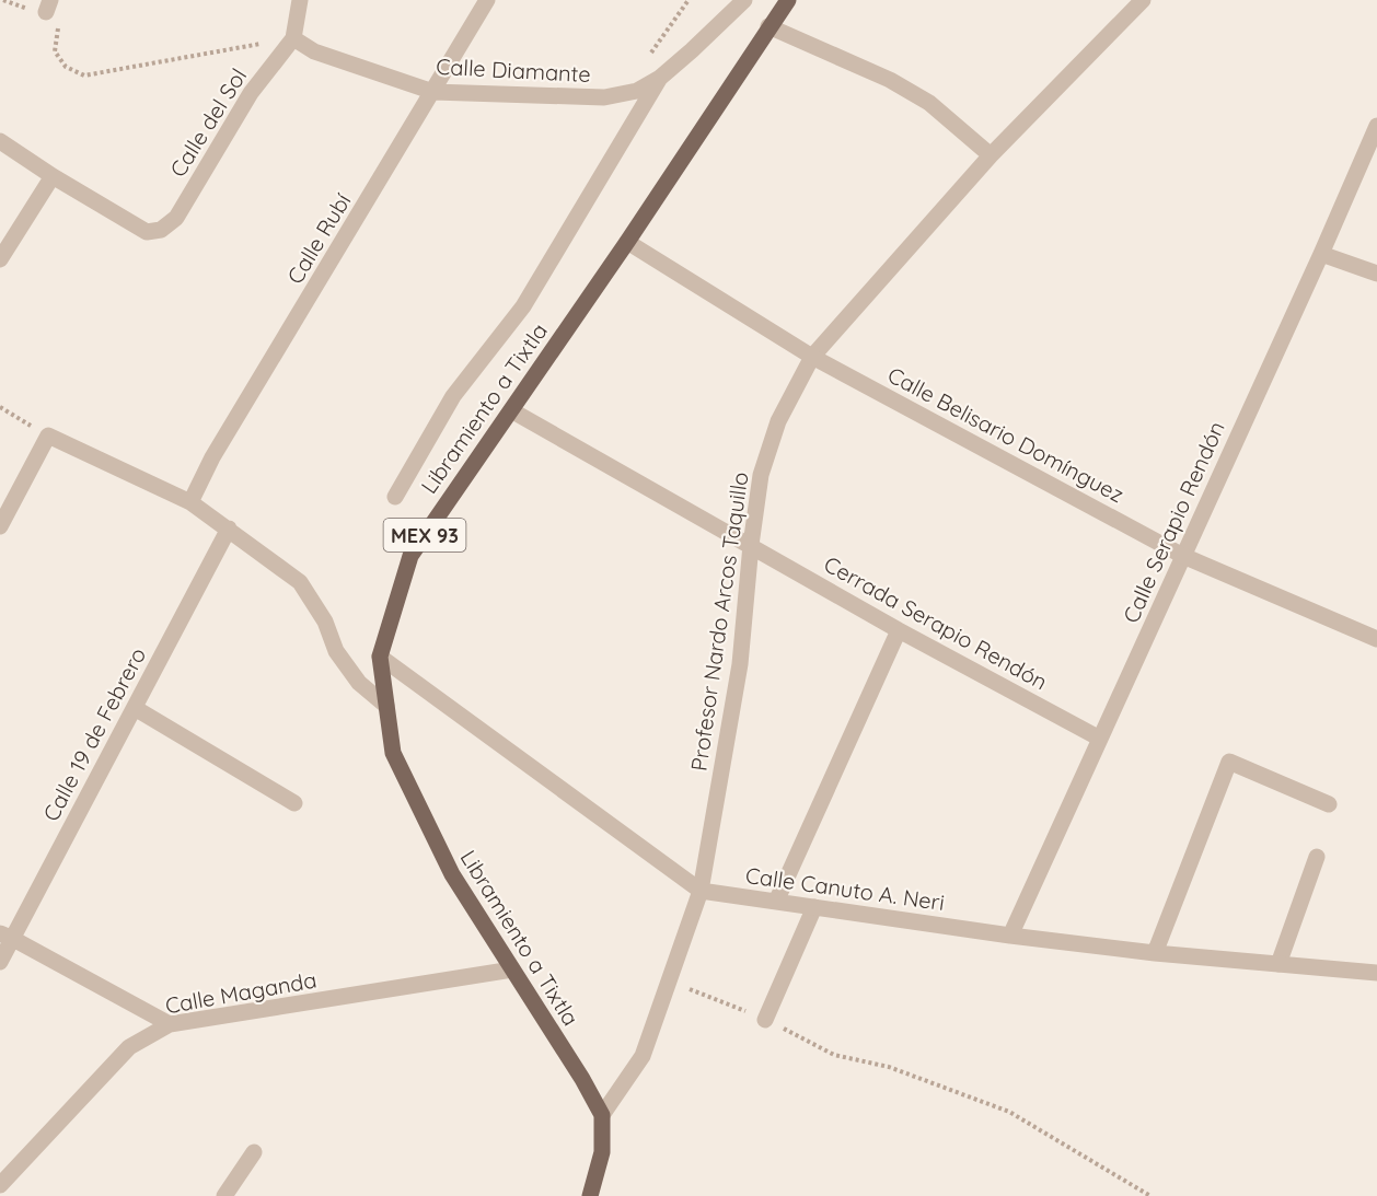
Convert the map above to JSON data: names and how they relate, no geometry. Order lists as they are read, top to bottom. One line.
{"streets":{"main road":["Libramiento a Tixtla","MEX 93"],"street":["Calle Diamante","Calle del Sol","Calle Rubí","Calle Belisario Domínguez","Calle Serapio Rendón","Profesor Nardo Arcos Taquillo","Cerrada Serapio Rendón","Calle 19 de Febrero","Calle Canuto A. Neri","Calle Maganda"]},"crossings":[["Calle Diamante","Calle del Sol"],["Calle Diamante","Calle Rubí"],["Libramiento a Tixtla","Calle Belisario Domínguez"],["Libramiento a Tixtla","MEX 93"],["Libramiento a Tixtla","Profesor Nardo Arcos Taquillo"],["Libramiento a Tixtla","Cerrada Serapio Rendón"],["Libramiento a Tixtla","Calle Canuto A. Neri"],["Libramiento a Tixtla","Calle Maganda"],["Calle Belisario Domínguez","Calle Serapio Rendón"],["Calle Belisario Domínguez","Profesor Nardo Arcos Taquillo"],["Calle Serapio Rendón","Cerrada Serapio Rendón"],["Calle Serapio Rendón","Calle Canuto A. Neri"],["MEX 93","Profesor Nardo Arcos Taquillo"],["Profesor Nardo Arcos Taquillo","Cerrada Serapio Rendón"],["Profesor Nardo Arcos Taquillo","Calle Canuto A. Neri"]]}
